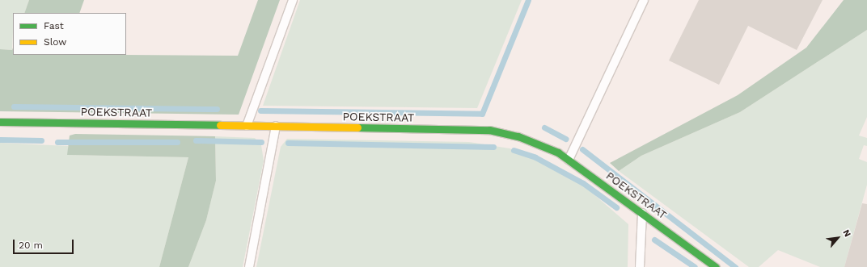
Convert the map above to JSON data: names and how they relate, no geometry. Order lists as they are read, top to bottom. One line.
{"streets":{"street":["POEKSTRAAT"]},"legend":["Fast","Slow"],"scale_bar":"20 m","north":"top right"}
